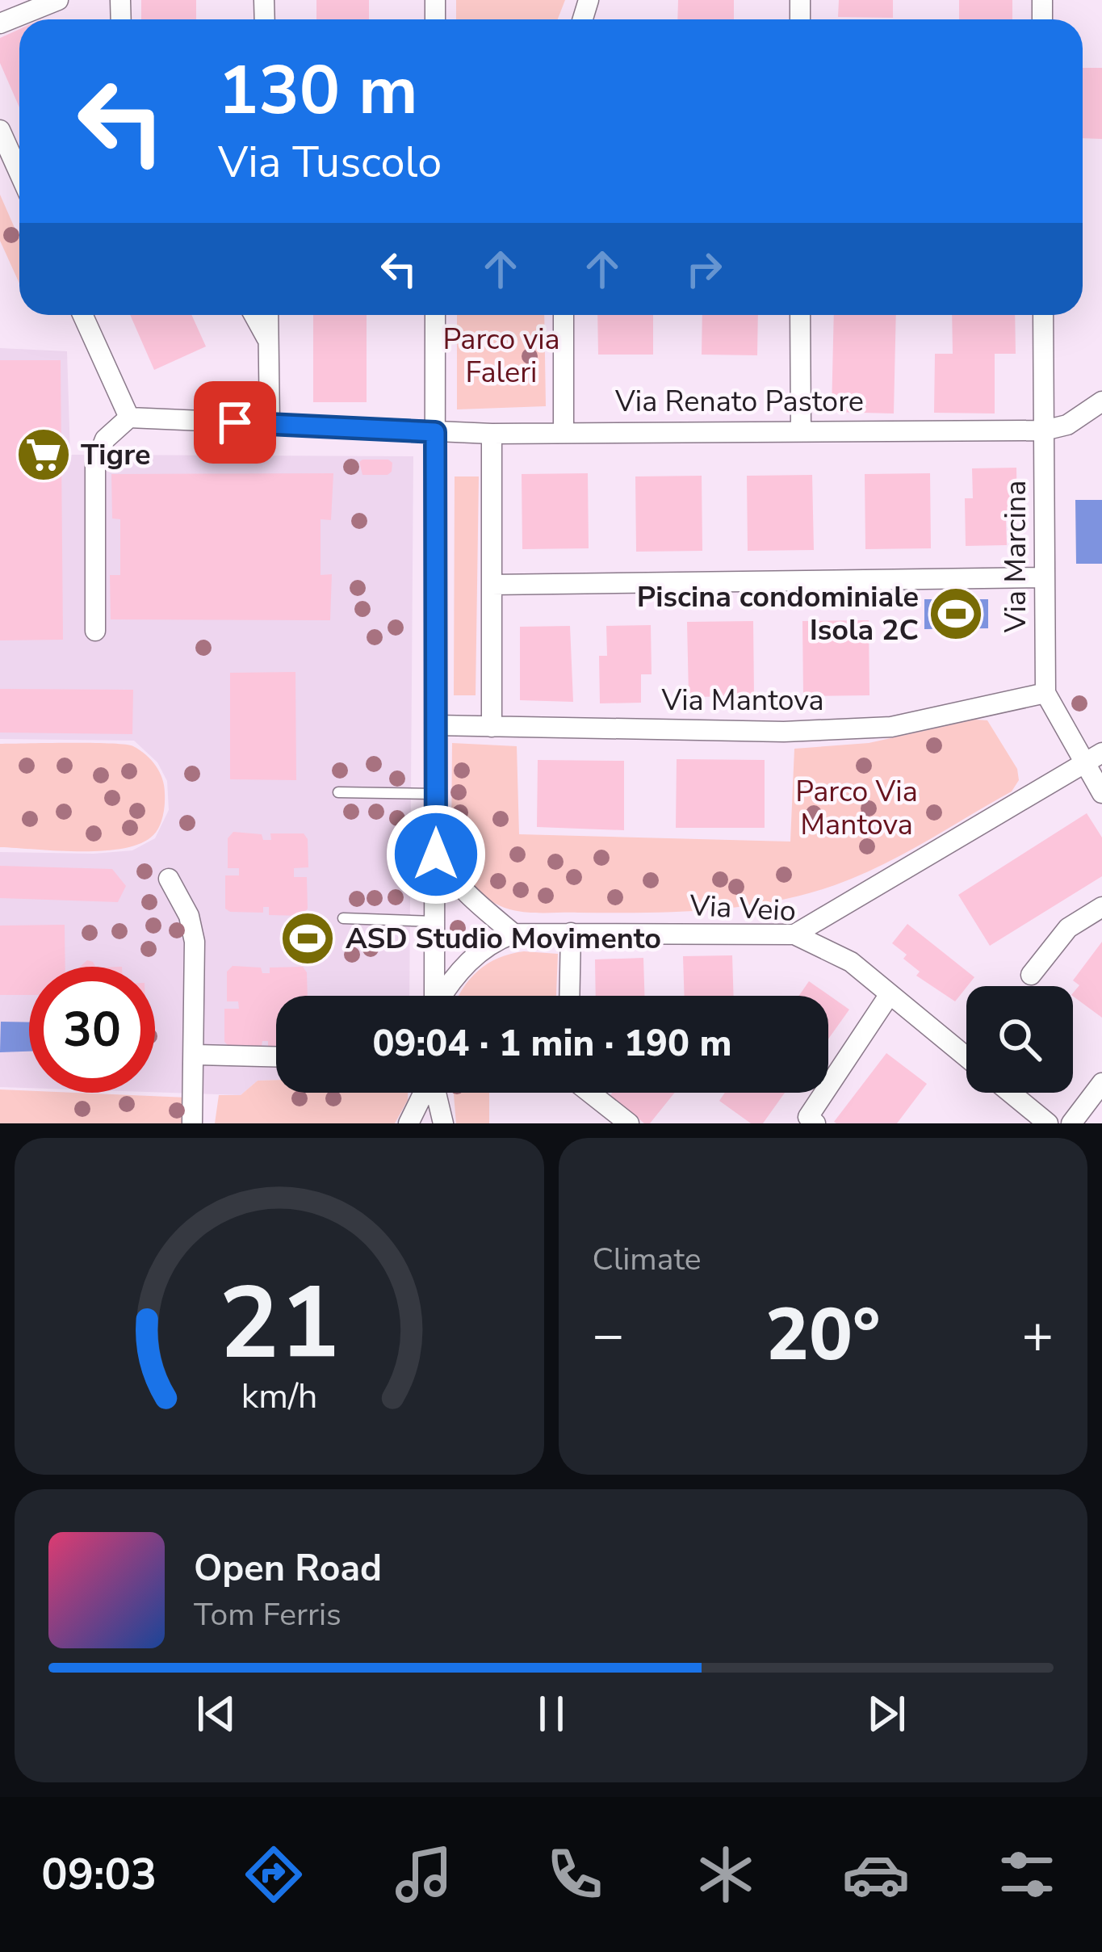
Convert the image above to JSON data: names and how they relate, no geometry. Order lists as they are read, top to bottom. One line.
{"streets":{"street":["Via Renato Pastore","Via Marcina","Via Mantova","Via Veio"]},"crossings":[["Via Renato Pastore","Via Marcina"],["Via Marcina","Via Mantova"]],"parks":["Parco via Faleri","Parco Via Mantova"],"places":{"supermarket":["Tigre"],"sports":["Piscina condominiale Isola 2C","ASD Studio Movimento"]},"page":{"turn":["130 m","Via Tuscolo"],"limit":"30","trip":"09:04 · 1 min · 190 m","tile":"Climate","heat":["−","20°","+"],"song":["Open Road","Tom Ferris"],"tabs":"09:03","gauge":["21","km/h"]}}
